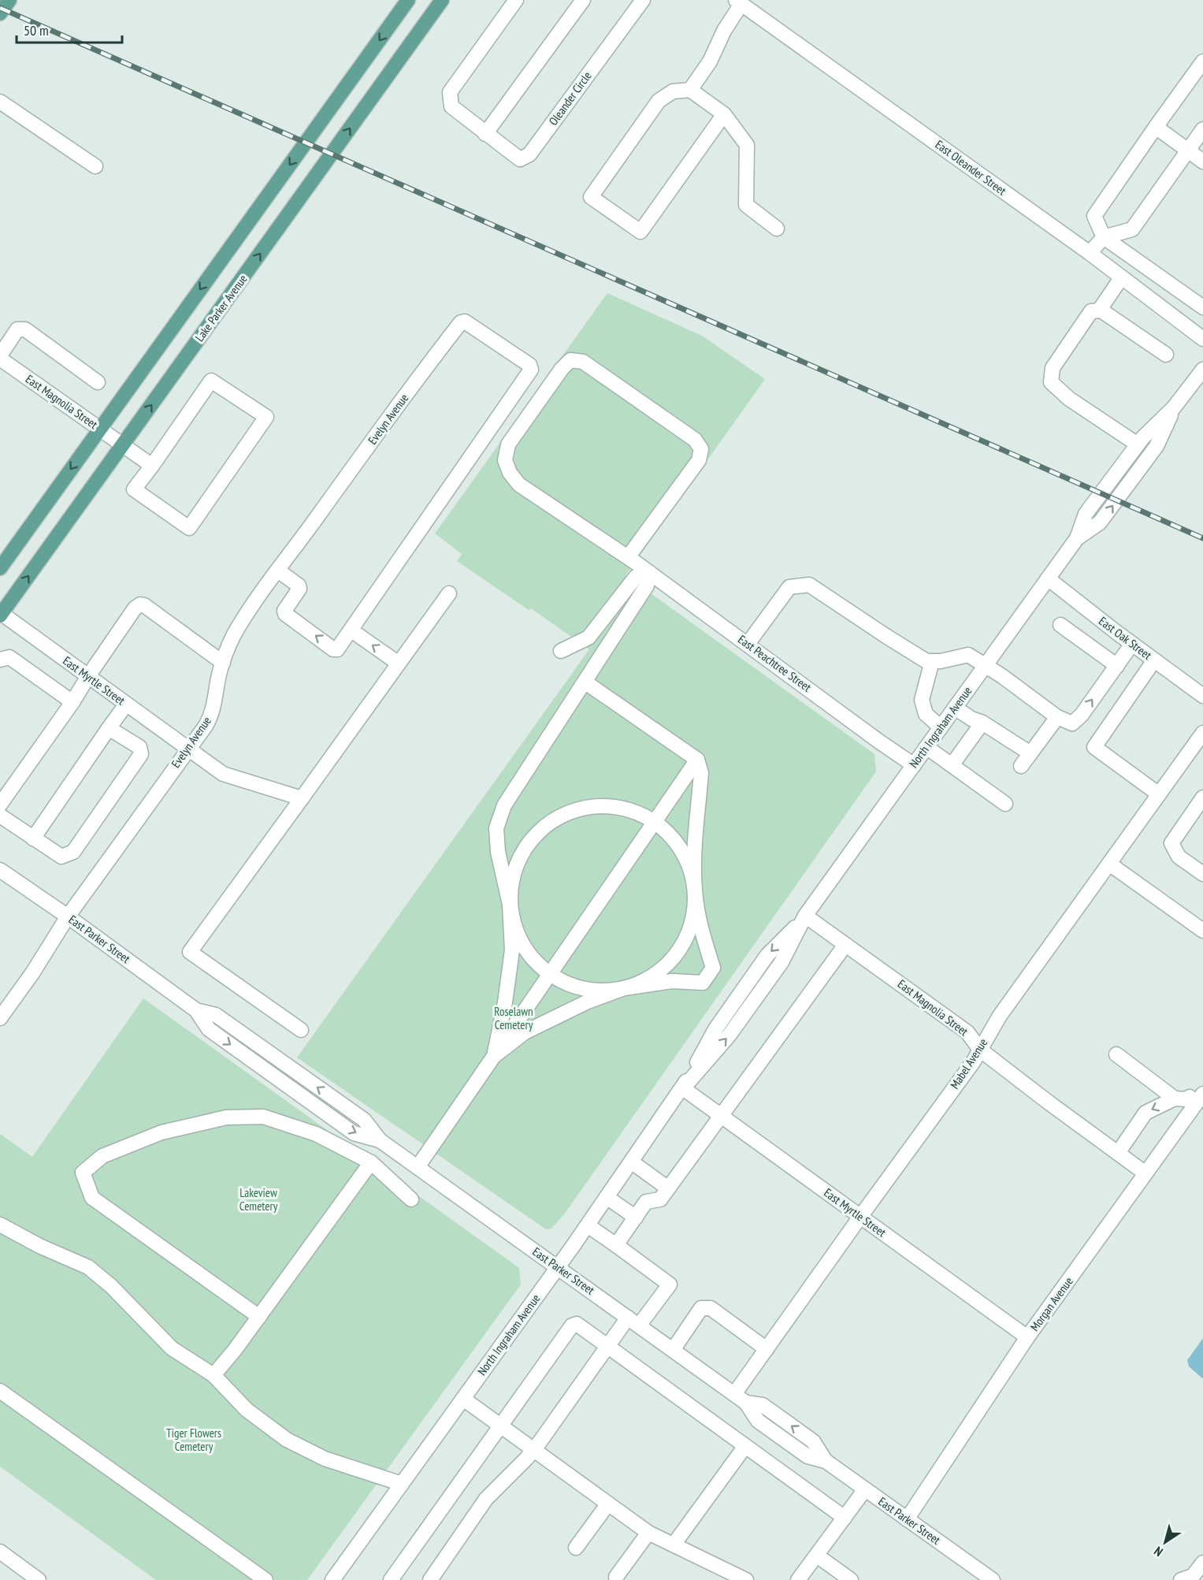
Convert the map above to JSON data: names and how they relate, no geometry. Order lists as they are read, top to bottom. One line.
{"streets":{"main road":["Lake Parker Avenue"],"street":["Oleander Circle","East Oleander Street","East Magnolia Street","Evelyn Avenue","East Oak Street","East Peachtree Street","East Myrtle Street","North Ingraham Avenue","East Parker Street","Mabel Avenue","Morgan Avenue"]},"crossings":[["Lake Parker Avenue","East Magnolia Street"],["Lake Parker Avenue","East Myrtle Street"],["East Magnolia Street","North Ingraham Avenue"],["East Magnolia Street","Mabel Avenue"],["East Magnolia Street","Morgan Avenue"],["Evelyn Avenue","East Myrtle Street"],["Evelyn Avenue","East Parker Street"],["East Oak Street","North Ingraham Avenue"],["East Peachtree Street","North Ingraham Avenue"],["East Myrtle Street","North Ingraham Avenue"],["East Myrtle Street","Mabel Avenue"],["East Myrtle Street","Morgan Avenue"],["North Ingraham Avenue","East Parker Street"],["East Parker Street","Mabel Avenue"],["East Parker Street","Morgan Avenue"]],"parks":["Roselawn Cemetery","Lakeview Cemetery","Tiger Flowers Cemetery"],"scale_bar":"50 m","north":"bottom left"}
